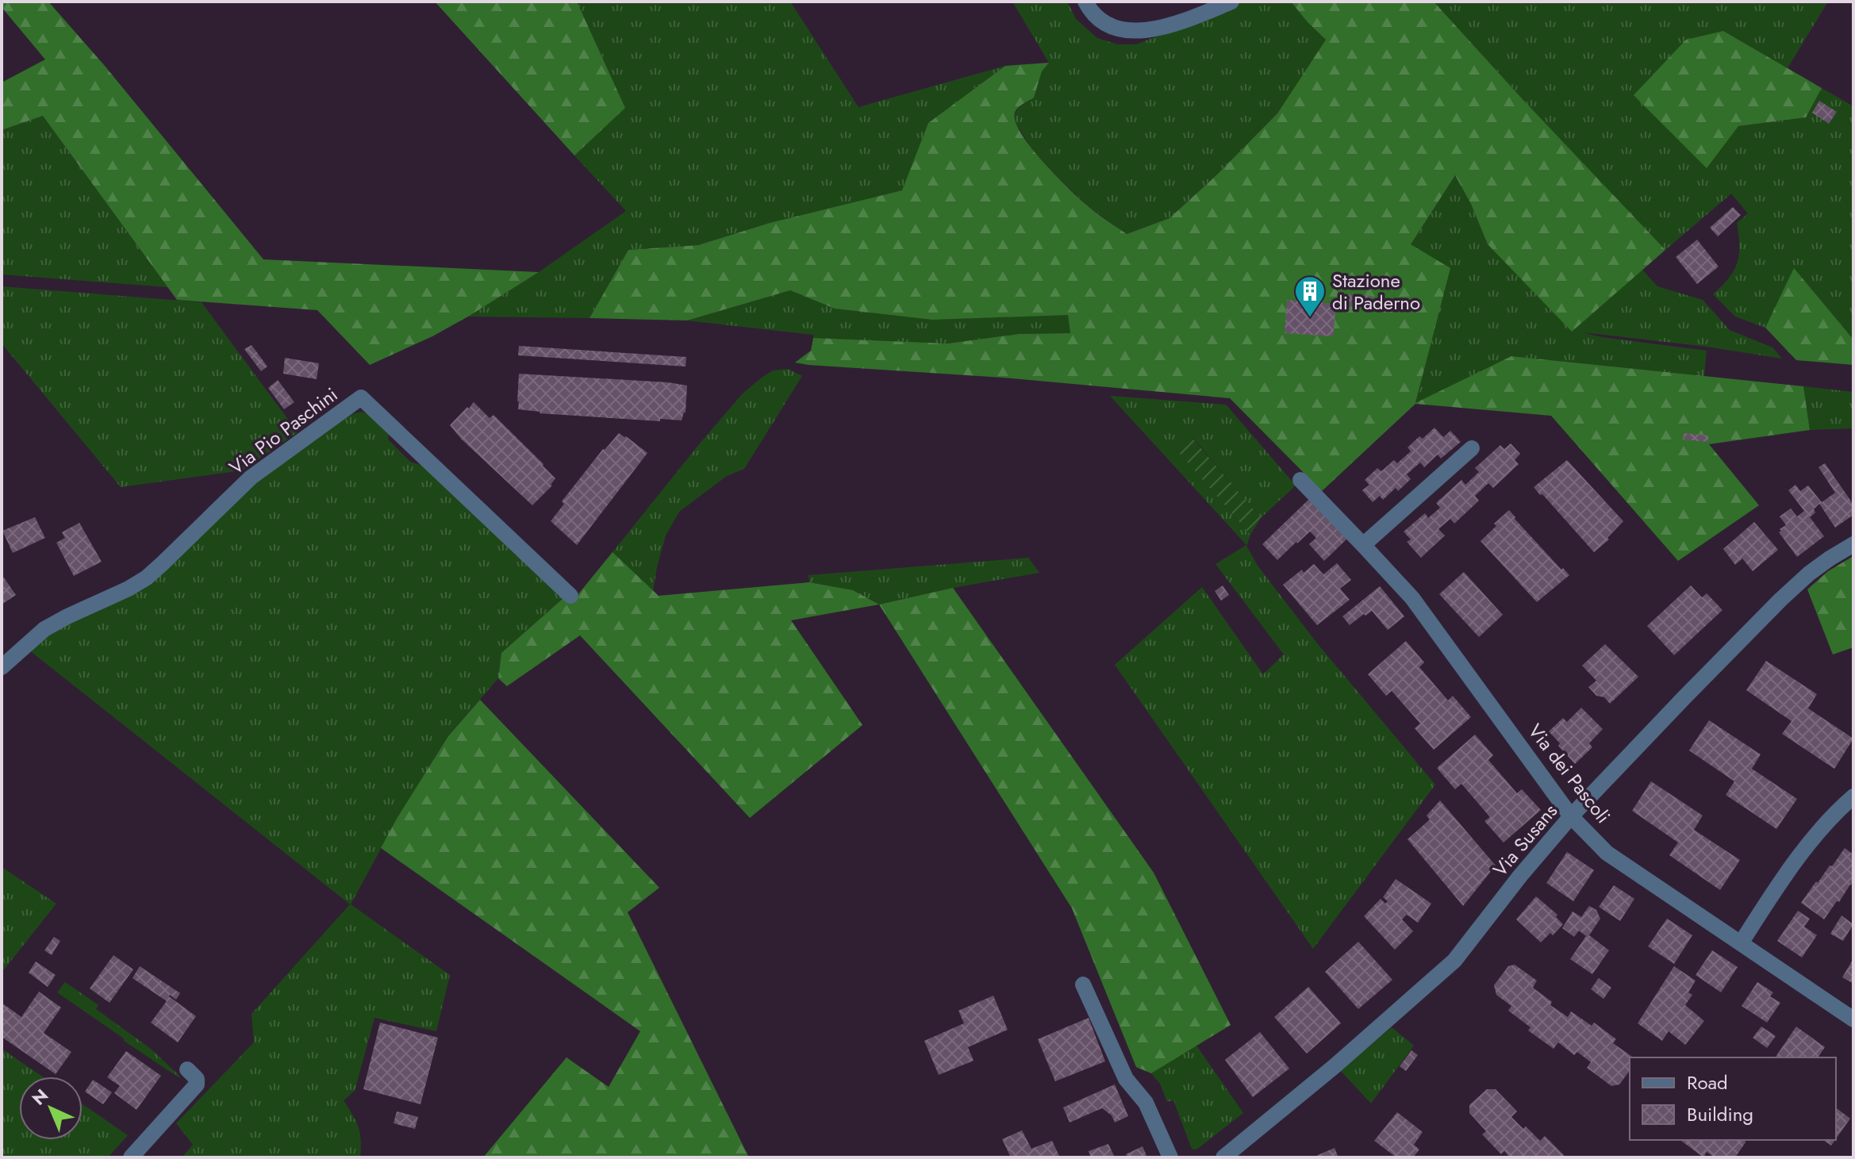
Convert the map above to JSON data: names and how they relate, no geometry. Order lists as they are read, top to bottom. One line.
{"streets":{"street":["Via Pio Paschini","Via dei Pascoli","Via Susans"]},"crossings":[["Via dei Pascoli","Via Susans"]],"places":{"building":["Stazione di Paderno"]},"legend":["Road","Building"],"north":"top left"}
